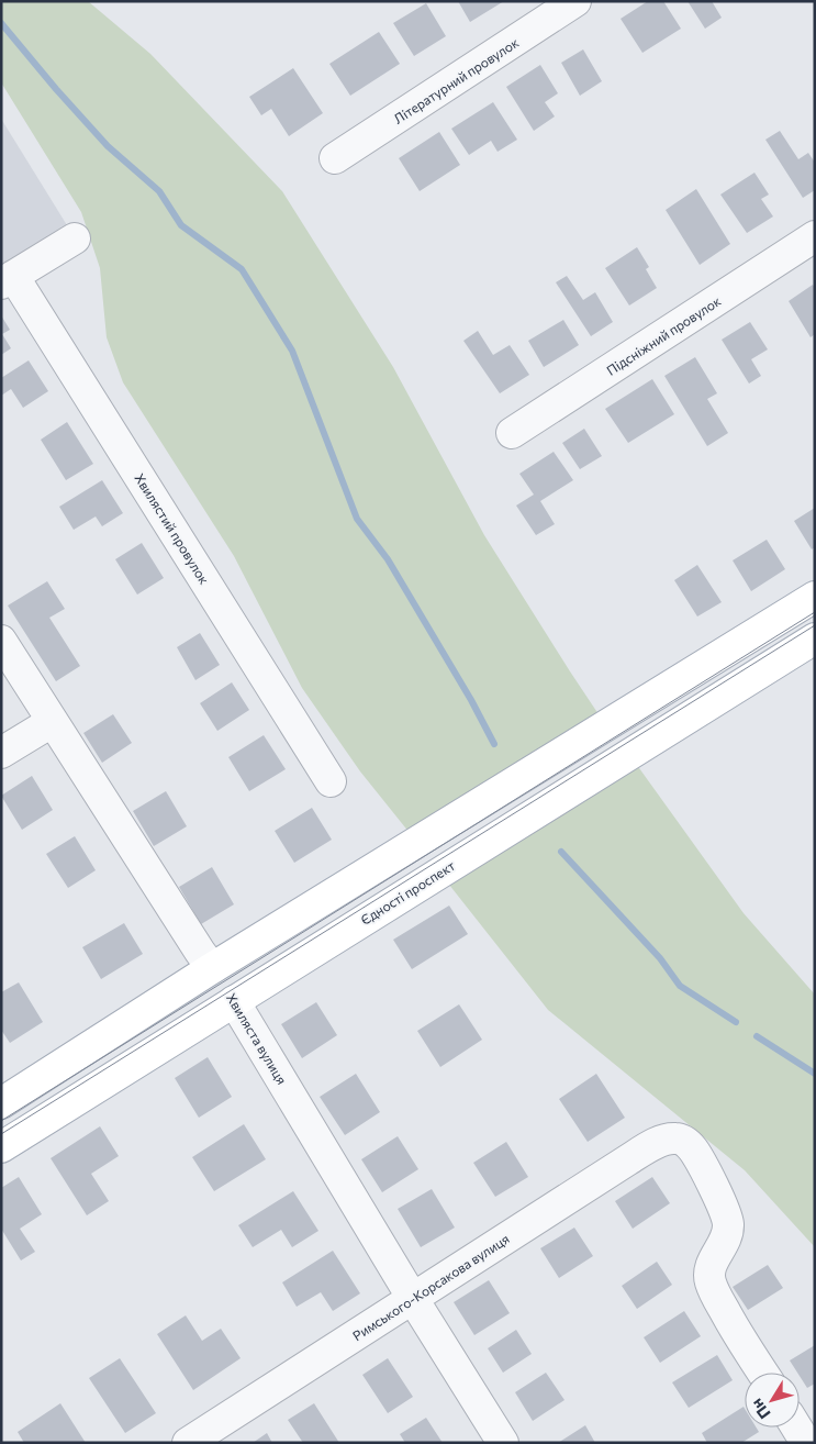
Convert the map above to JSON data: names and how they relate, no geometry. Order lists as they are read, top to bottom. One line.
{"streets":{"main road":["Єдності проспект","Хвиляста вулиця"],"street":["Літературний провулок","Підсніжний провулок","Хвилястий провулок","Римського-Корсакова вулиця"]},"crossings":[["Єдності проспект","Хвиляста вулиця"],["Хвиляста вулиця","Римського-Корсакова вулиця"]],"north":"bottom left"}
